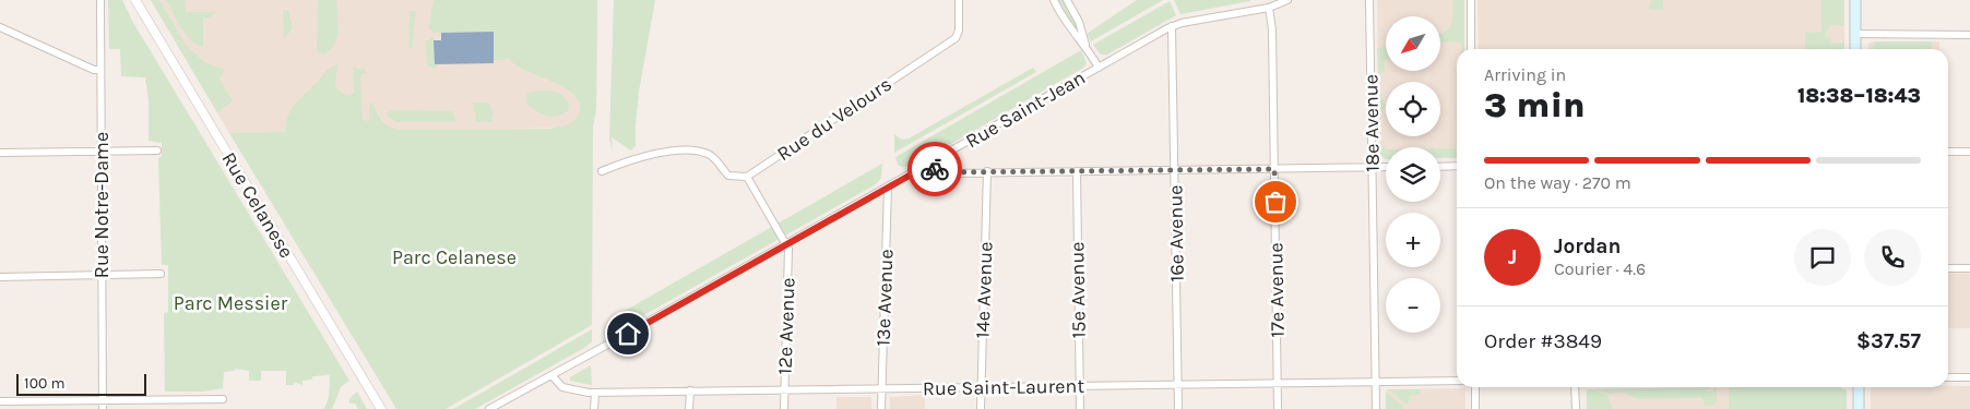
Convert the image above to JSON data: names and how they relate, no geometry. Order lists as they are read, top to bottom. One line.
{"streets":{"street":["Rue Saint-Jean","Rue du Velours","18e Avenue","Rue Notre-Dame","Rue Celanese","16e Avenue","14e Avenue","15e Avenue","17e Avenue","13e Avenue","12e Avenue","Rue Saint-Laurent"]},"crossings":[["Rue Saint-Jean","16e Avenue"],["Rue Saint-Jean","17e Avenue"],["Rue Saint-Jean","13e Avenue"],["Rue Saint-Jean","12e Avenue"],["Rue Saint-Jean","Rue Saint-Laurent"],["18e Avenue","Rue Saint-Laurent"],["16e Avenue","Rue Saint-Laurent"],["14e Avenue","Rue Saint-Laurent"],["15e Avenue","Rue Saint-Laurent"],["17e Avenue","Rue Saint-Laurent"],["13e Avenue","Rue Saint-Laurent"],["12e Avenue","Rue Saint-Laurent"]],"parks":["Parc Celanese","Parc Messier"],"scale_bar":"100 m","north":"bottom left","page":{"map_buttons":["+","−"],"heading":["3 min","Arriving in","18:38–18:43"],"panel":["Jordan","Courier · 4.6","Order #3849","$37.57"],"bar":"On the way · 270 m","round":"J","scale":"100 m"}}
